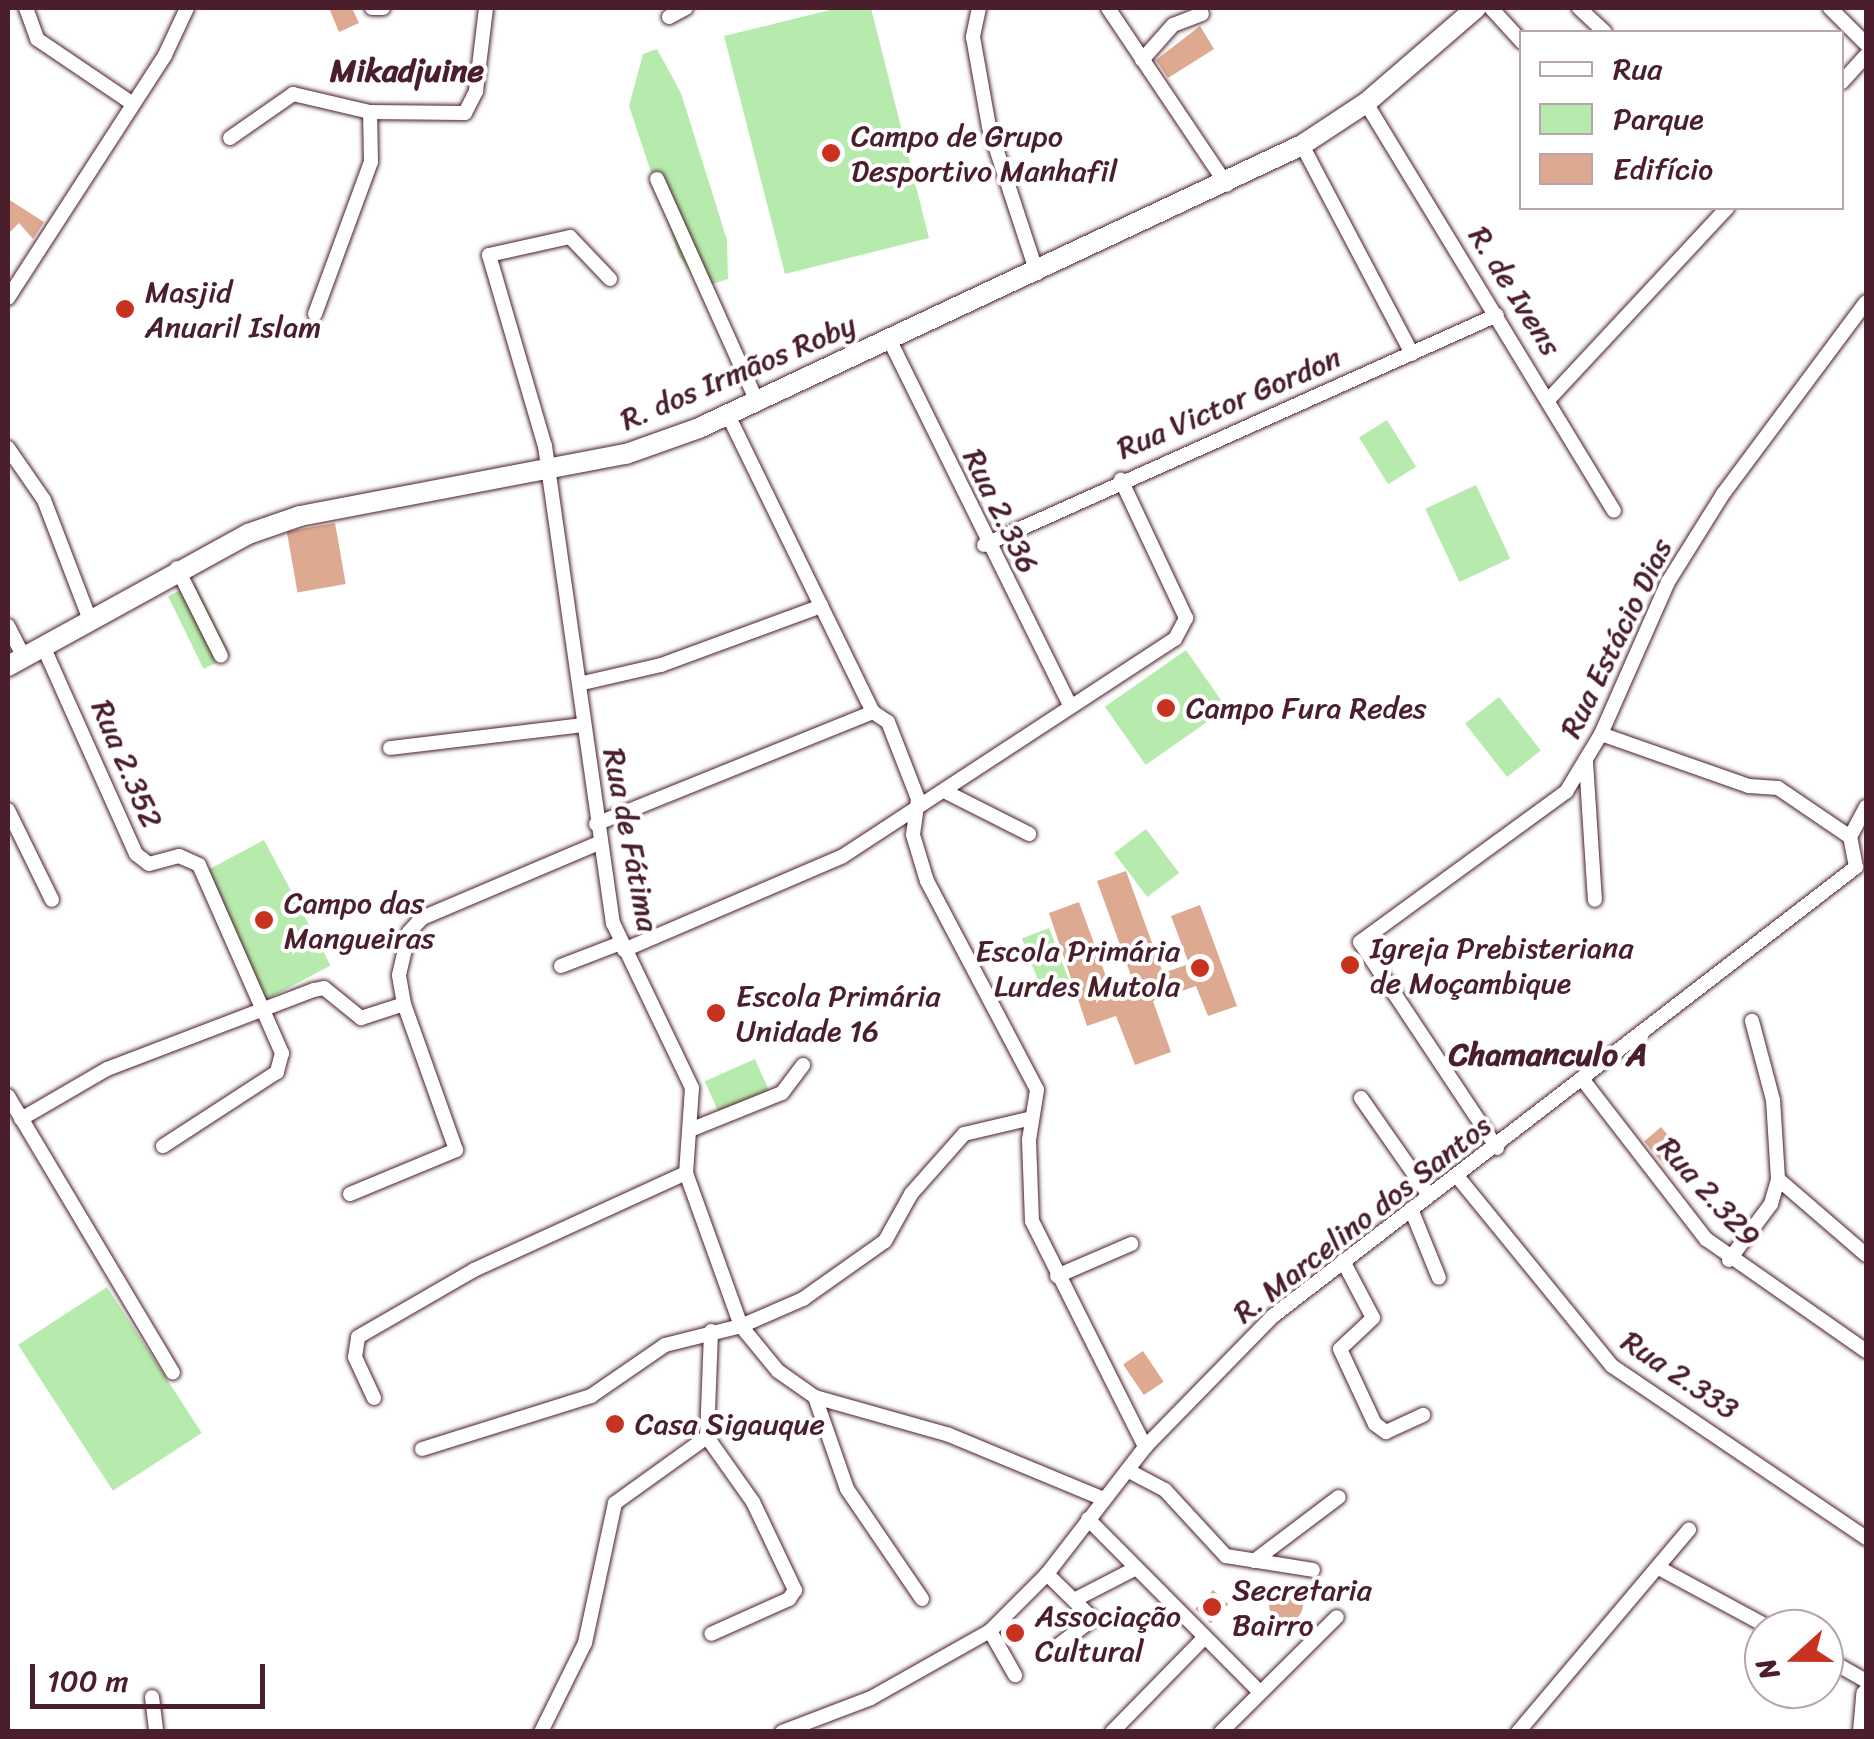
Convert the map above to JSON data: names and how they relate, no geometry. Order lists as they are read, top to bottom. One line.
{"streets":{"street":["R. de Ivens","R. dos Irmãos Roby","Rua Victor Gordon","Rua 2.336","Rua Estácio Dias","Rua 2.352","Rua de Fátima","Rua 2.329","R. Marcelino dos Santos","Rua 2.333"]},"crossings":[["R. de Ivens","R. dos Irmãos Roby"],["R. de Ivens","Rua Victor Gordon"],["R. dos Irmãos Roby","Rua 2.336"],["R. dos Irmãos Roby","Rua 2.352"],["R. dos Irmãos Roby","Rua de Fátima"],["Rua Victor Gordon","Rua 2.336"],["Rua Estácio Dias","R. Marcelino dos Santos"],["Rua de Fátima","R. Marcelino dos Santos"],["Rua 2.329","R. Marcelino dos Santos"],["R. Marcelino dos Santos","Rua 2.333"]],"districts":["Mikadjuine","Chamanculo A"],"places":["Campo de Grupo Desportivo Manhafil","Masjid Anuaril Islam","Campo Fura Redes","Campo das Mangueiras","Igreja Prebisteriana de Moçambique","Escola Primária Lurdes Mutola","Escola Primária Unidade 16","Casa Sigauque","Secretaria Bairro","Associação Cultural"],"legend":["Rua","Parque","Edifício"],"scale_bar":"100 m","north":"left"}
